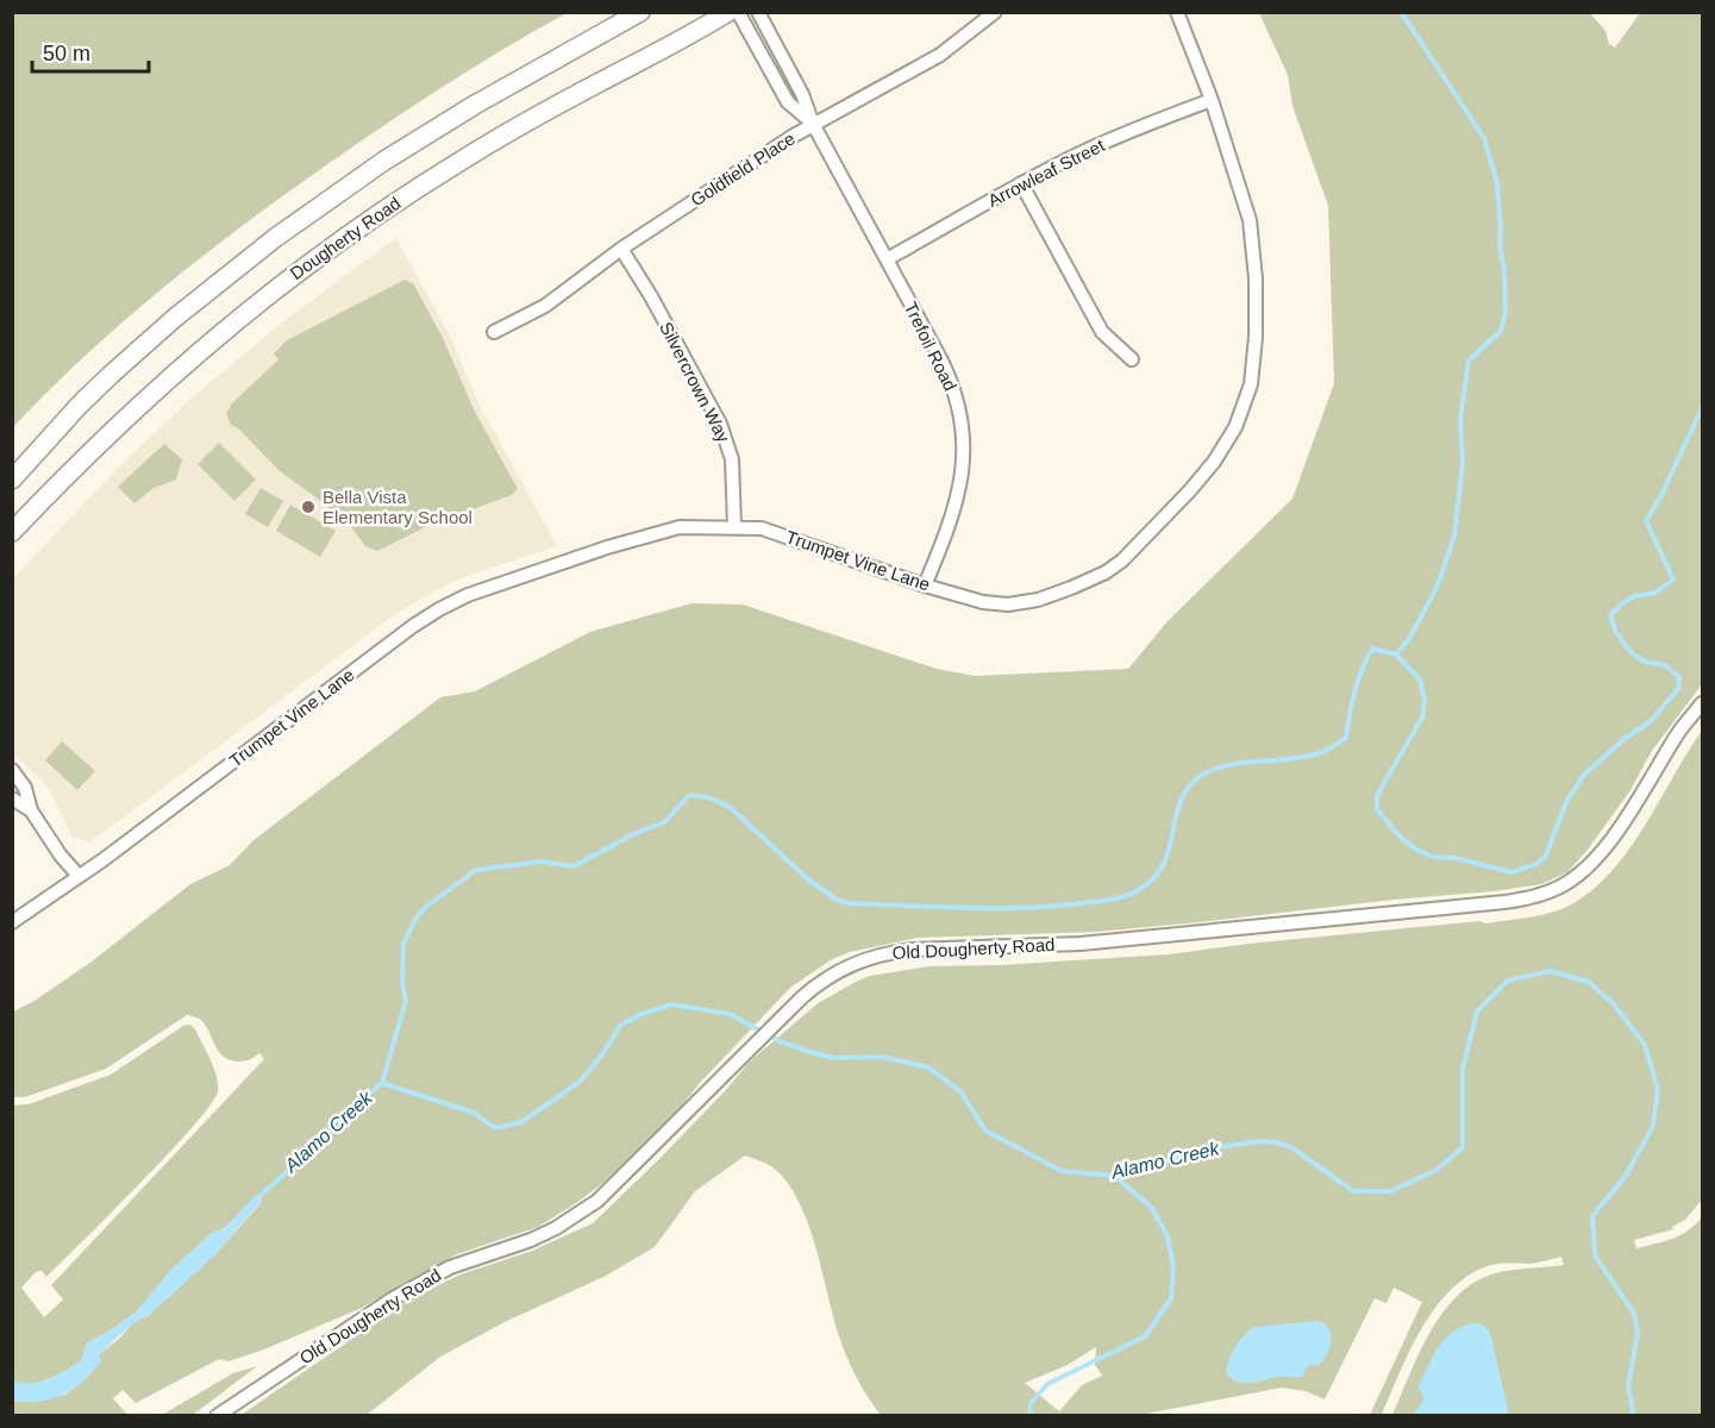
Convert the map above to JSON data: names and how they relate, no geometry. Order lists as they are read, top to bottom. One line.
{"streets":{"main road":["Dougherty Road"],"street":["Goldfield Place","Arrowleaf Street","Trefoil Road","Silvercrown Way","Trumpet Vine Lane","Old Dougherty Road"]},"crossings":[["Goldfield Place","Trefoil Road"],["Goldfield Place","Silvercrown Way"],["Arrowleaf Street","Trefoil Road"],["Arrowleaf Street","Trumpet Vine Lane"],["Trefoil Road","Trumpet Vine Lane"],["Silvercrown Way","Trumpet Vine Lane"]],"water":["Alamo Creek"],"places":["Bella Vista Elementary School"],"scale_bar":"50 m"}
